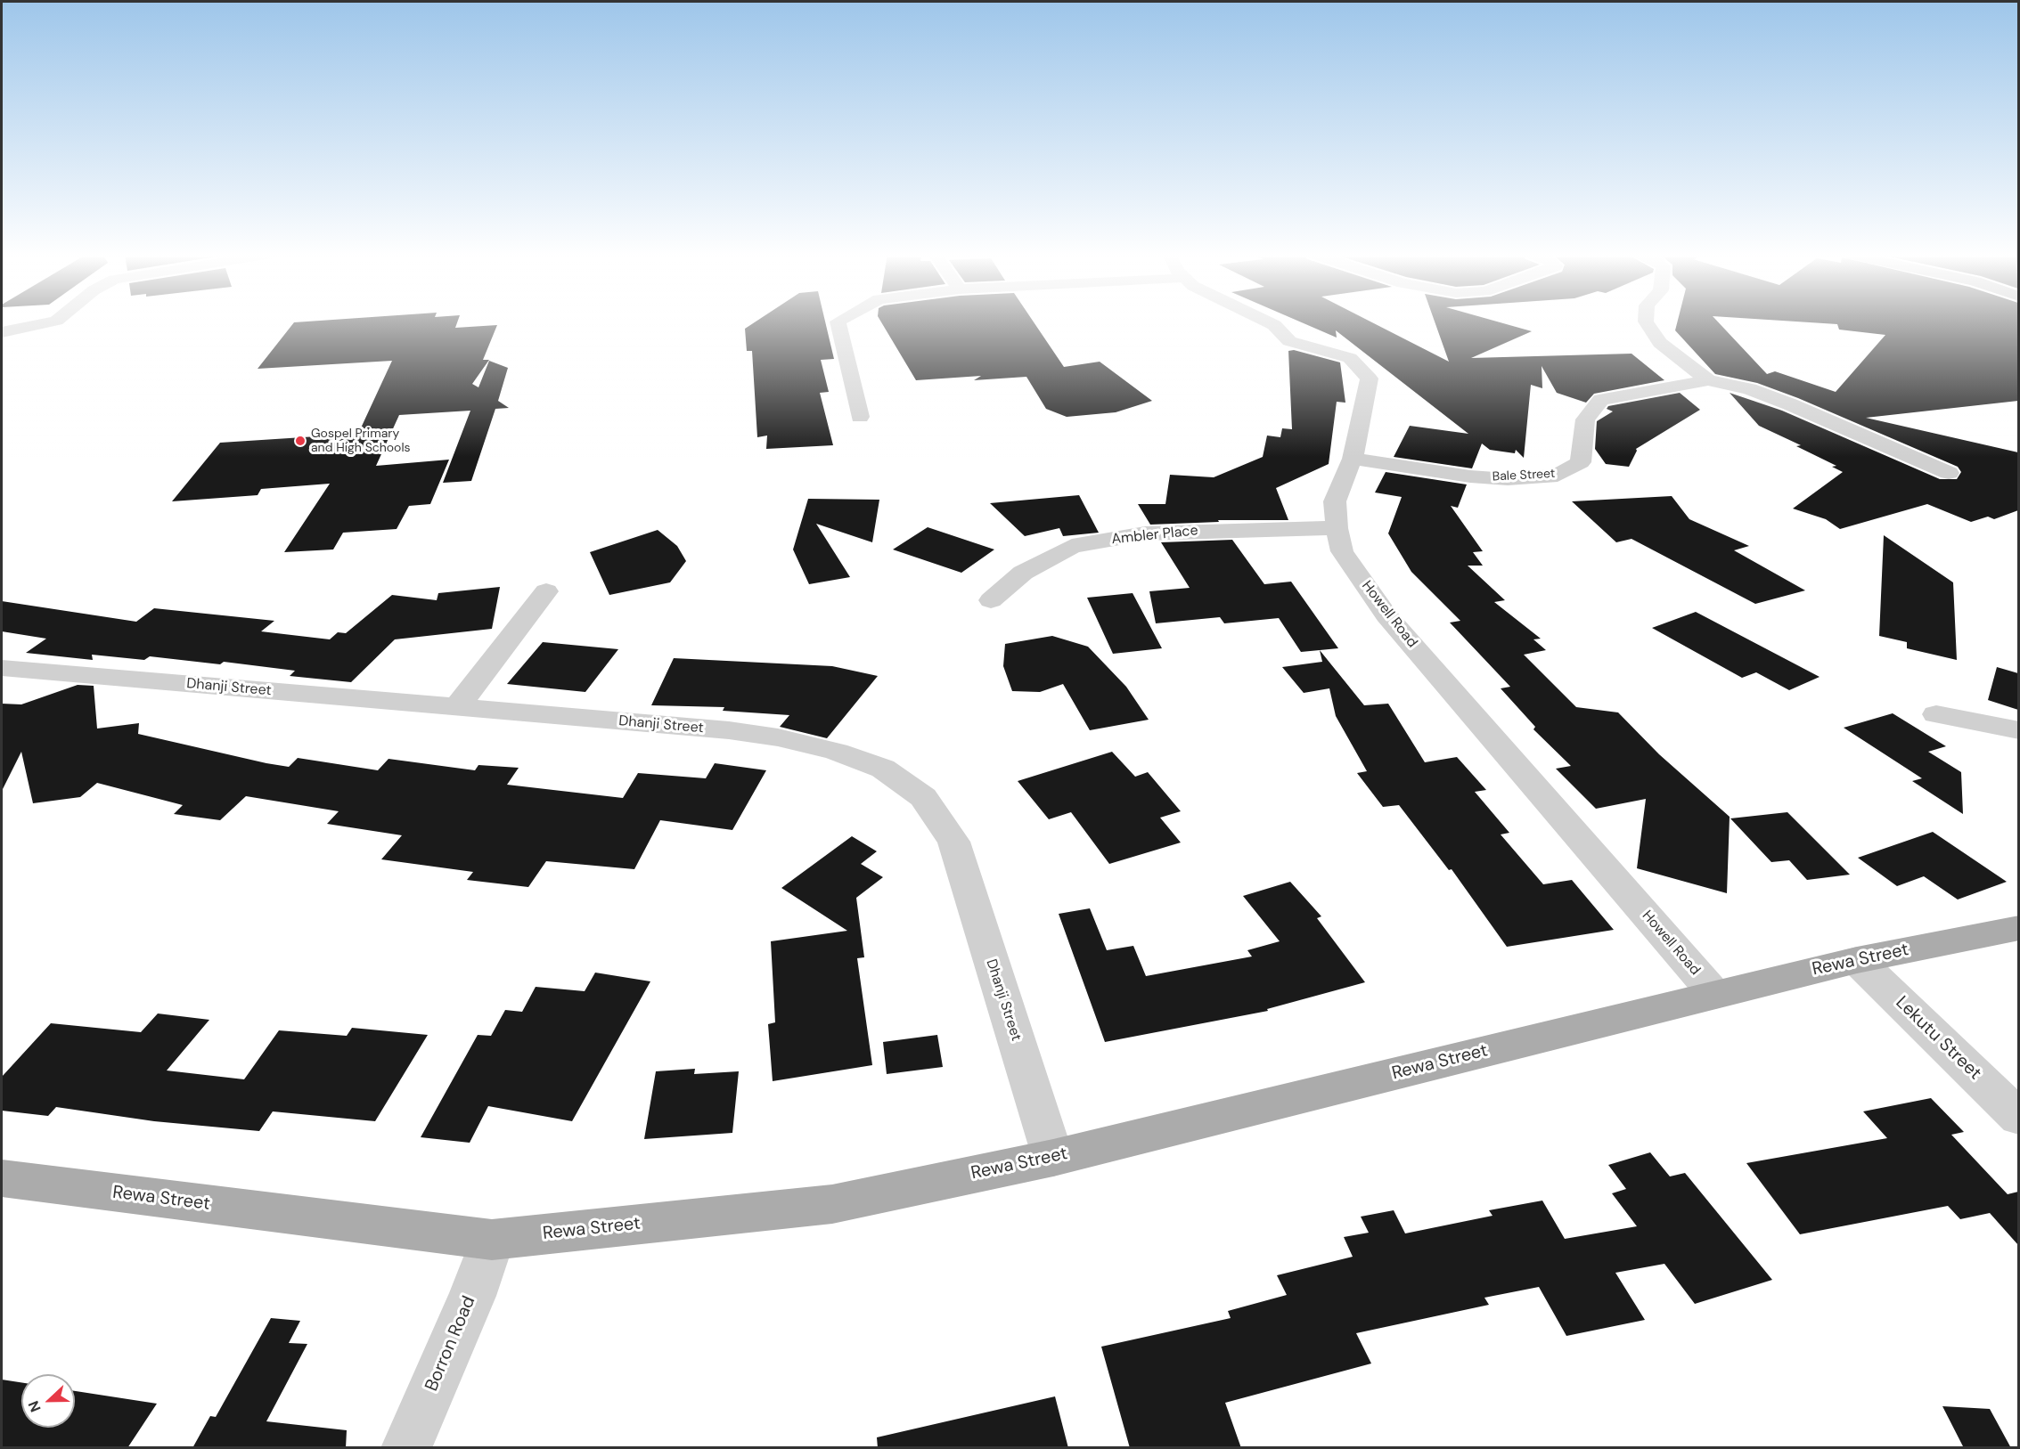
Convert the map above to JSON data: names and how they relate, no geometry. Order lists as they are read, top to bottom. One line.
{"streets":{"main road":["Rewa Street"],"street":["Bale Street","Ambler Place","Howell Road","Dhanji Street","Lekutu Street","Borron Road"]},"crossings":[["Bale Street","Howell Road"],["Ambler Place","Howell Road"],["Howell Road","Rewa Street"],["Dhanji Street","Rewa Street"],["Rewa Street","Lekutu Street"],["Rewa Street","Borron Road"]],"places":["Gospel Primary and High Schools"],"north":"left"}
